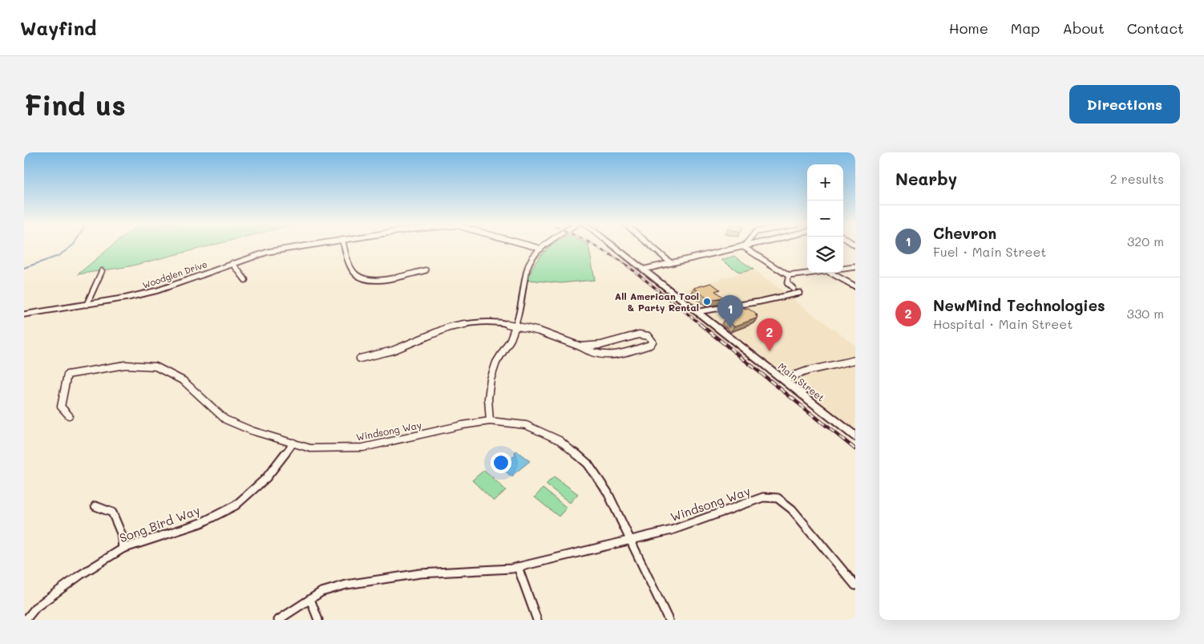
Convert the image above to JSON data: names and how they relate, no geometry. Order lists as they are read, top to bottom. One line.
{"streets":{"main road":["Main Street"],"street":["Woodglen Drive","Windsong Way","Song Bird Way"]},"crossings":[["Windsong Way","Song Bird Way"]],"places":["All American Tool & Party Rental"],"page":{"header":"Wayfind","nav":["Home","Map","About","Contact"],"buttons":"Directions","title":"Find us","heading":["Nearby","2 results"],"map_buttons":["+","−"],"list":[{"mark":"1","name":"Chevron","note":"Fuel · Main Street","value":"320 m"},{"mark":"2","name":"NewMind Technologies","note":"Hospital · Main Street","value":"330 m"}],"pins":["1","2"]}}
